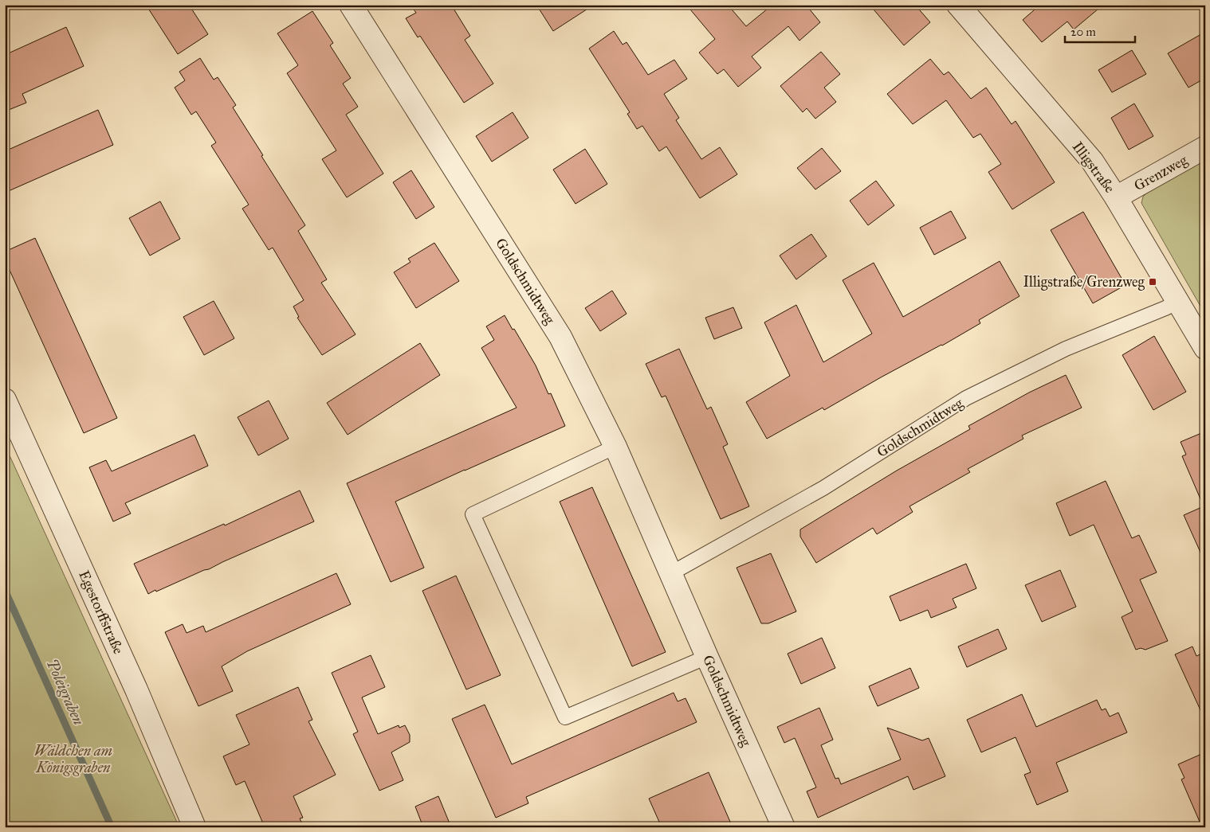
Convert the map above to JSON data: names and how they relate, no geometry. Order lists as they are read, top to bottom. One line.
{"streets":{"street":["Illigstraße","Grenzweg","Goldschmidtweg","Egestorffstraße"]},"crossings":[["Illigstraße","Grenzweg"],["Illigstraße","Goldschmidtweg"]],"water":["Poleigraben"],"parks":["Wäldchen am Königsgraben"],"places":{"transit":["Illigstraße/Grenzweg"]},"scale_bar":"20 m"}
